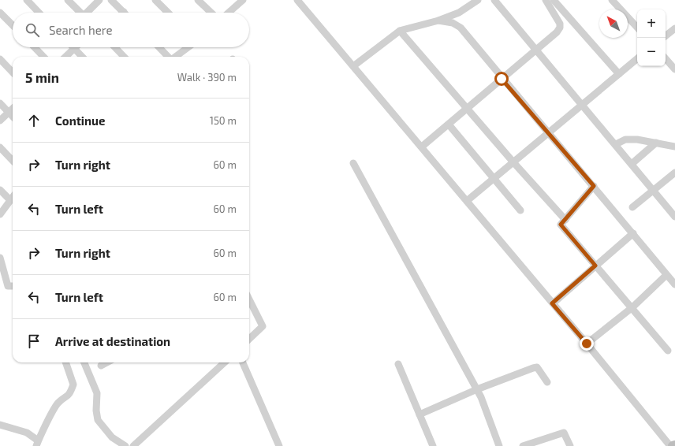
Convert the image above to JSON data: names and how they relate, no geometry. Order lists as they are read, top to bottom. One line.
{"north":"top left","page":{"map_buttons":["+","−"],"search":"Search here","heading":["5 min","Walk · 390 m"],"list":[["Continue","150 m"],["Turn right","60 m"],["Turn left","60 m"],["Turn right","60 m"],["Turn left","60 m"],"Arrive at destination"]}}
